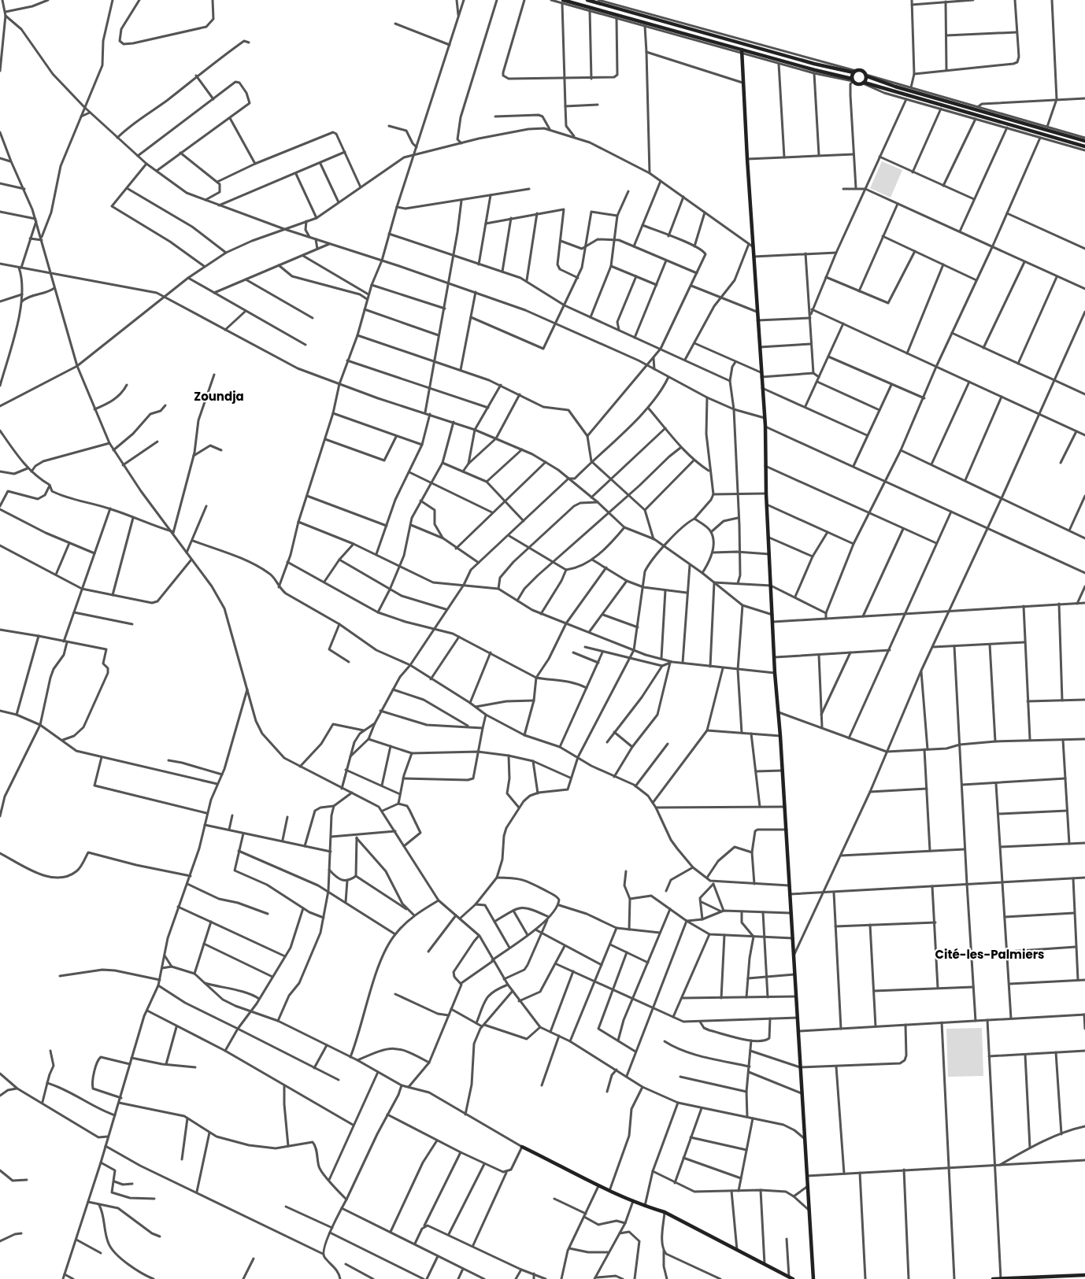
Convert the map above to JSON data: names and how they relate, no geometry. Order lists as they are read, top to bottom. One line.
{"districts":["Zoundja","Cité-les-Palmiers"]}
